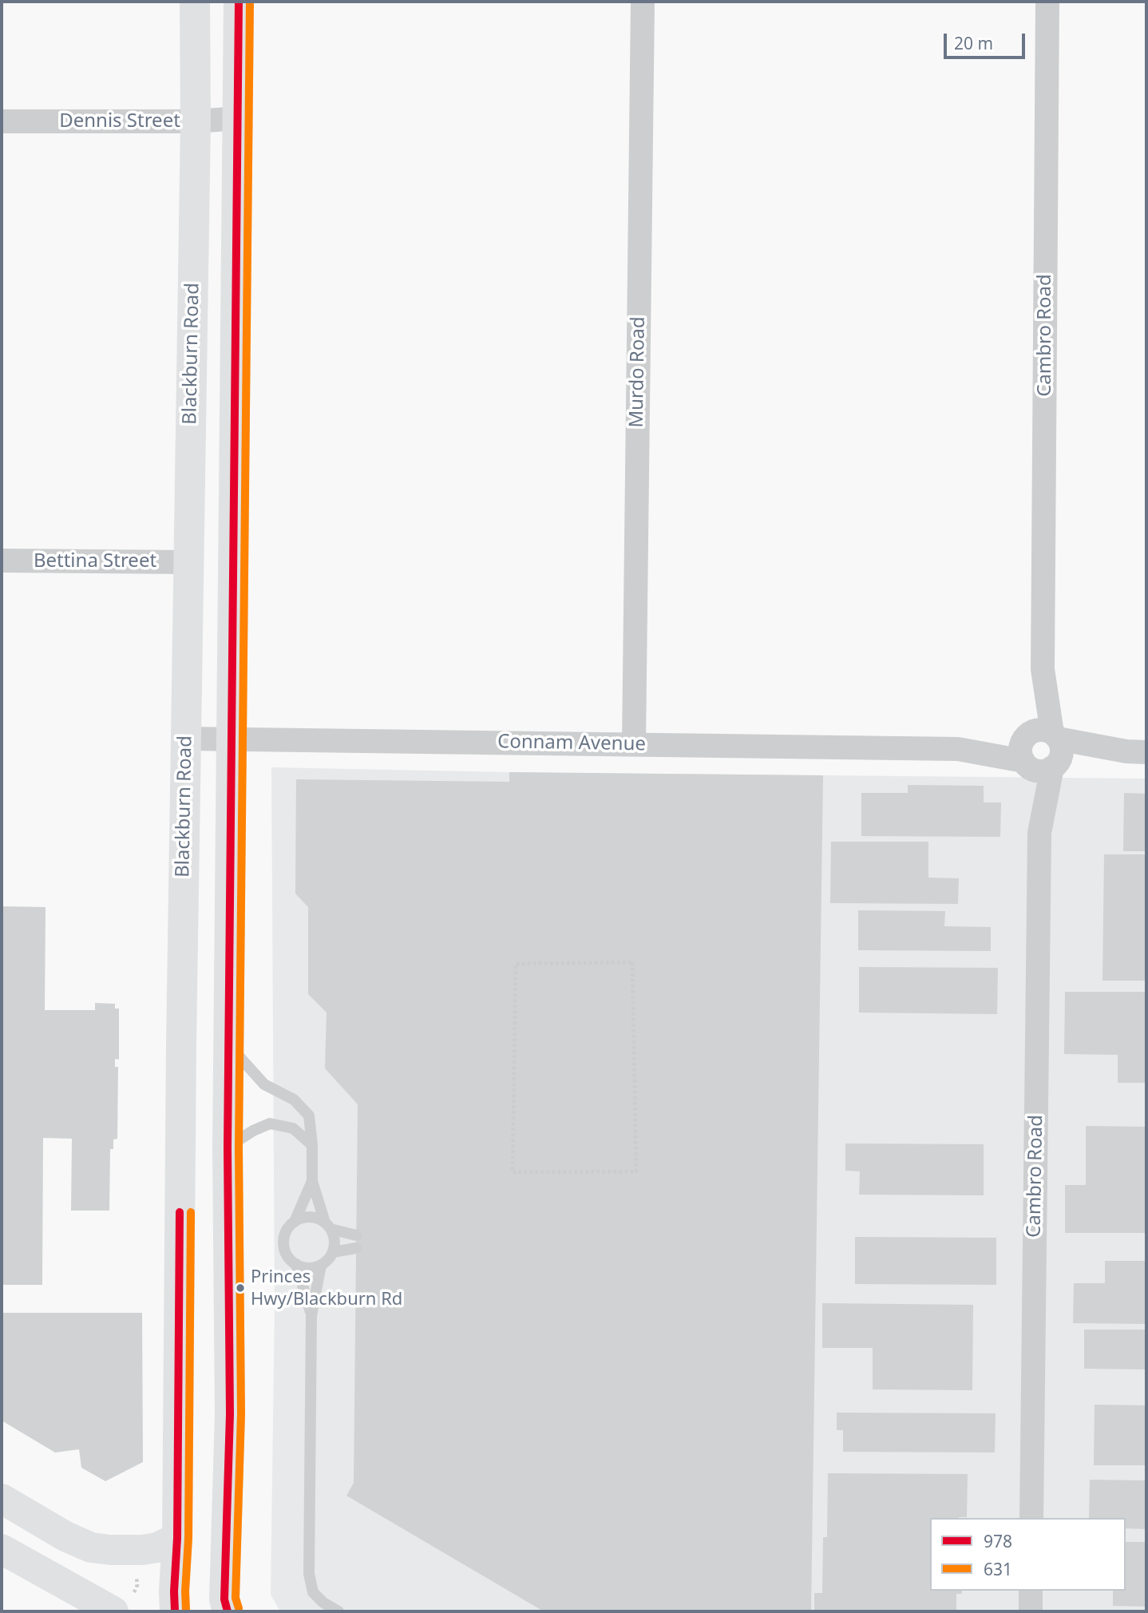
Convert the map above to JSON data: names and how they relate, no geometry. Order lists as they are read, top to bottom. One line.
{"streets":{"main road":["Blackburn Road"],"street":["Dennis Street","Cambro Road","Murdo Road","Bettina Street","Connam Avenue"]},"crossings":[["Dennis Street","Blackburn Road"],["Cambro Road","Connam Avenue"],["Blackburn Road","Bettina Street"],["Blackburn Road","Connam Avenue"],["Murdo Road","Connam Avenue"]],"places":["Princes Hwy/Blackburn Rd"],"lines":["transit line 978","transit line 631"],"legend":["978","631"],"scale_bar":"20 m"}
